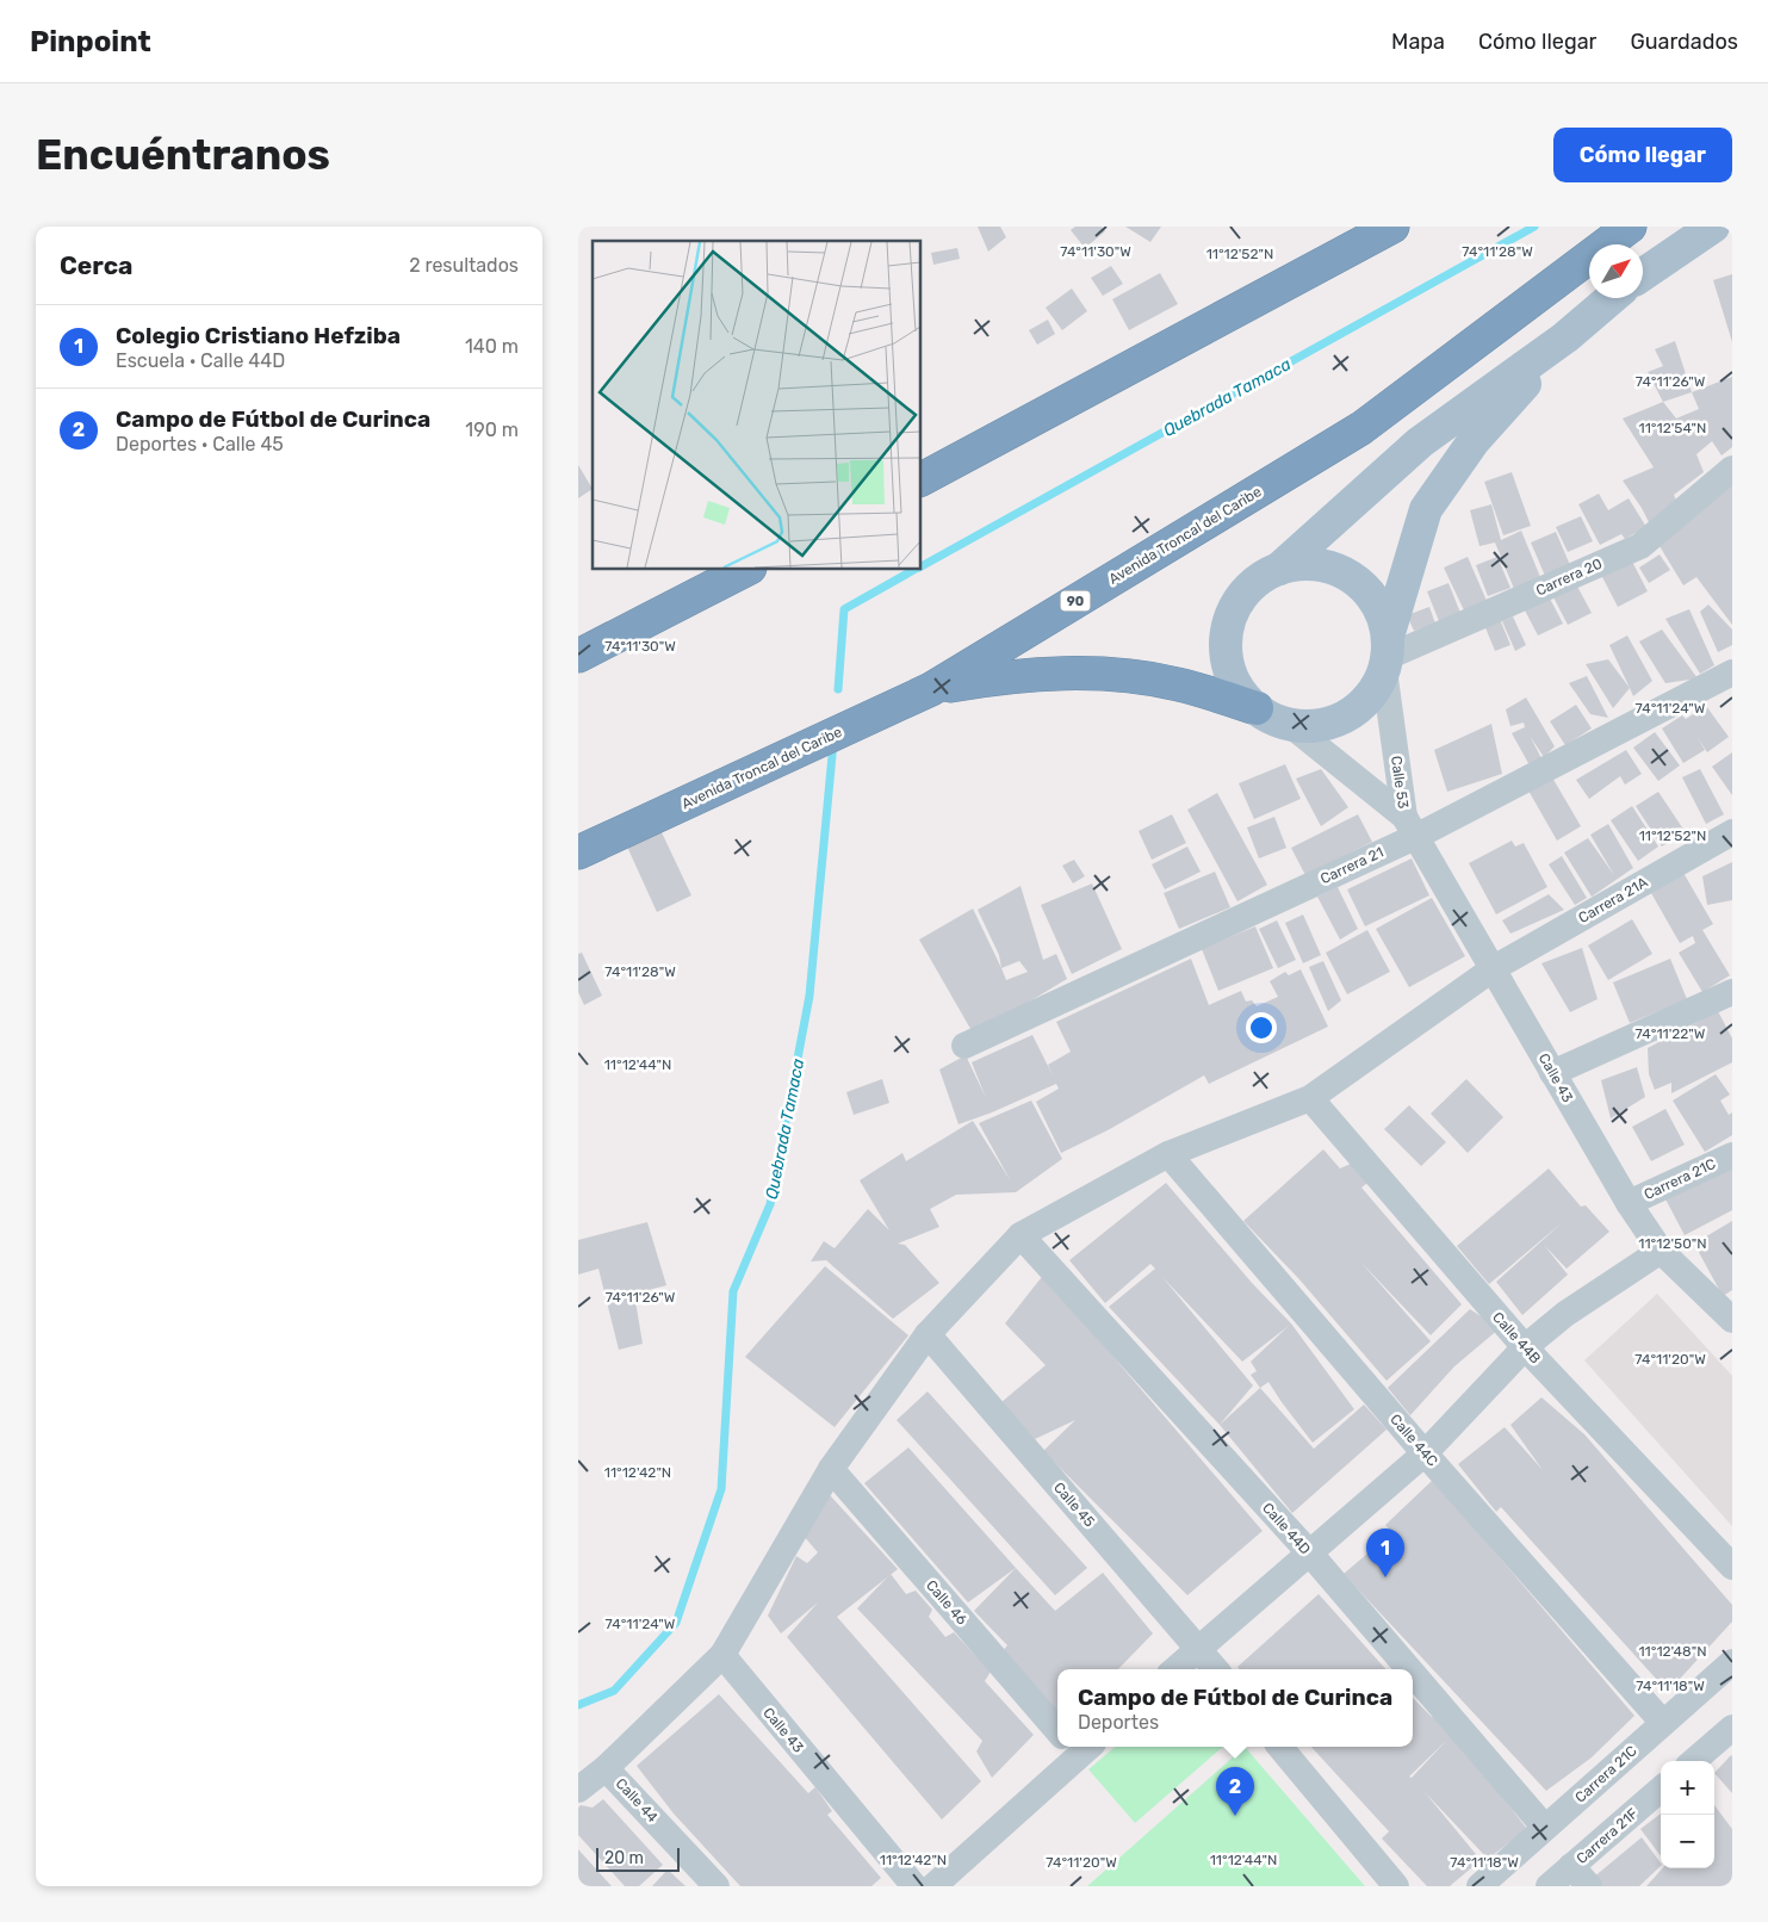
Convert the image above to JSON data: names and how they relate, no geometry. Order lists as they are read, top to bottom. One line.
{"streets":{"highway":["Avenida Troncal del Caribe","90"],"street":["Carrera 20","Calle 53","Carrera 21","Carrera 21A","Calle 43","Carrera 21C","Calle 44B","Calle 44C","Calle 45","Calle 44D","Calle 46","Calle 44","Carrera 21F"]},"crossings":[["Carrera 20","Calle 53"],["Calle 53","Carrera 21"],["Calle 53","Calle 43"],["Carrera 21","Calle 43"],["Carrera 21A","Calle 43"],["Carrera 21A","Calle 44B"],["Carrera 21A","Calle 44C"],["Carrera 21A","Calle 45"],["Carrera 21A","Calle 44D"],["Carrera 21A","Calle 46"],["Carrera 21A","Calle 44"],["Calle 43","Carrera 21C"],["Carrera 21C","Calle 44C"],["Carrera 21C","Calle 44D"]],"water":["Quebrada Tamaca"],"scale_bar":"20 m","north":"top right","page":{"header":"Pinpoint","nav":["Mapa","Cómo llegar","Guardados"],"buttons":"Cómo llegar","title":"Encuéntranos","heading":["Cerca","2 resultados"],"list":[{"mark":"1","name":"Colegio Cristiano Hefziba","note":"Escuela · Calle 44D","value":"140 m"},{"mark":"2","name":"Campo de Fútbol de Curinca","note":"Deportes · Calle 45","value":"190 m"}],"pins":["1","2"],"popup":["Campo de Fútbol de Curinca","Deportes"],"map_buttons":["+","−"],"scale":"20 m"},"coordinates":["74°11'30\"W","74°11'28\"W","11°12'52\"N","74°11'26\"W","11°12'54\"N","74°11'24\"W","74°11'22\"W","11°12'44\"N","11°12'50\"N","74°11'20\"W","11°12'42\"N","11°12'48\"N","74°11'18\"W"]}
